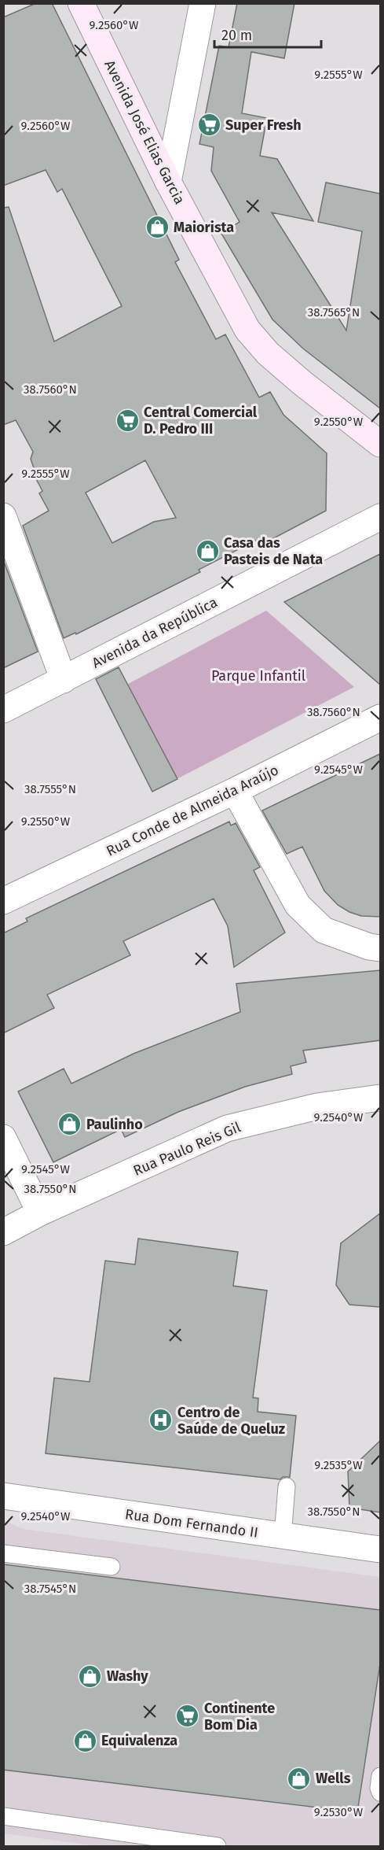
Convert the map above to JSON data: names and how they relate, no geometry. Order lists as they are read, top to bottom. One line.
{"streets":{"street":["Avenida José Elias Garcia","Avenida da República","Rua Conde de Almeida Araújo","Rua Paulo Reis Gil","Rua Dom Fernando II"]},"parks":["Parque Infantil"],"places":{"supermarket":["Super Fresh","Central Comercial D. Pedro III","Continente Bom Dia"],"shop":["Maiorista","Casa das Pasteis de Nata","Paulinho","Washy","Equivalenza","Wells"],"hospital":["Centro de Saúde de Queluz"]},"scale_bar":"20 m","coordinates":["9.2560°W","9.2555°W","38.7565°N","38.7560°N","9.2550°W","9.2545°W","38.7555°N","9.2540°W","38.7550°N","9.2535°W","38.7545°N","9.2530°W"]}
